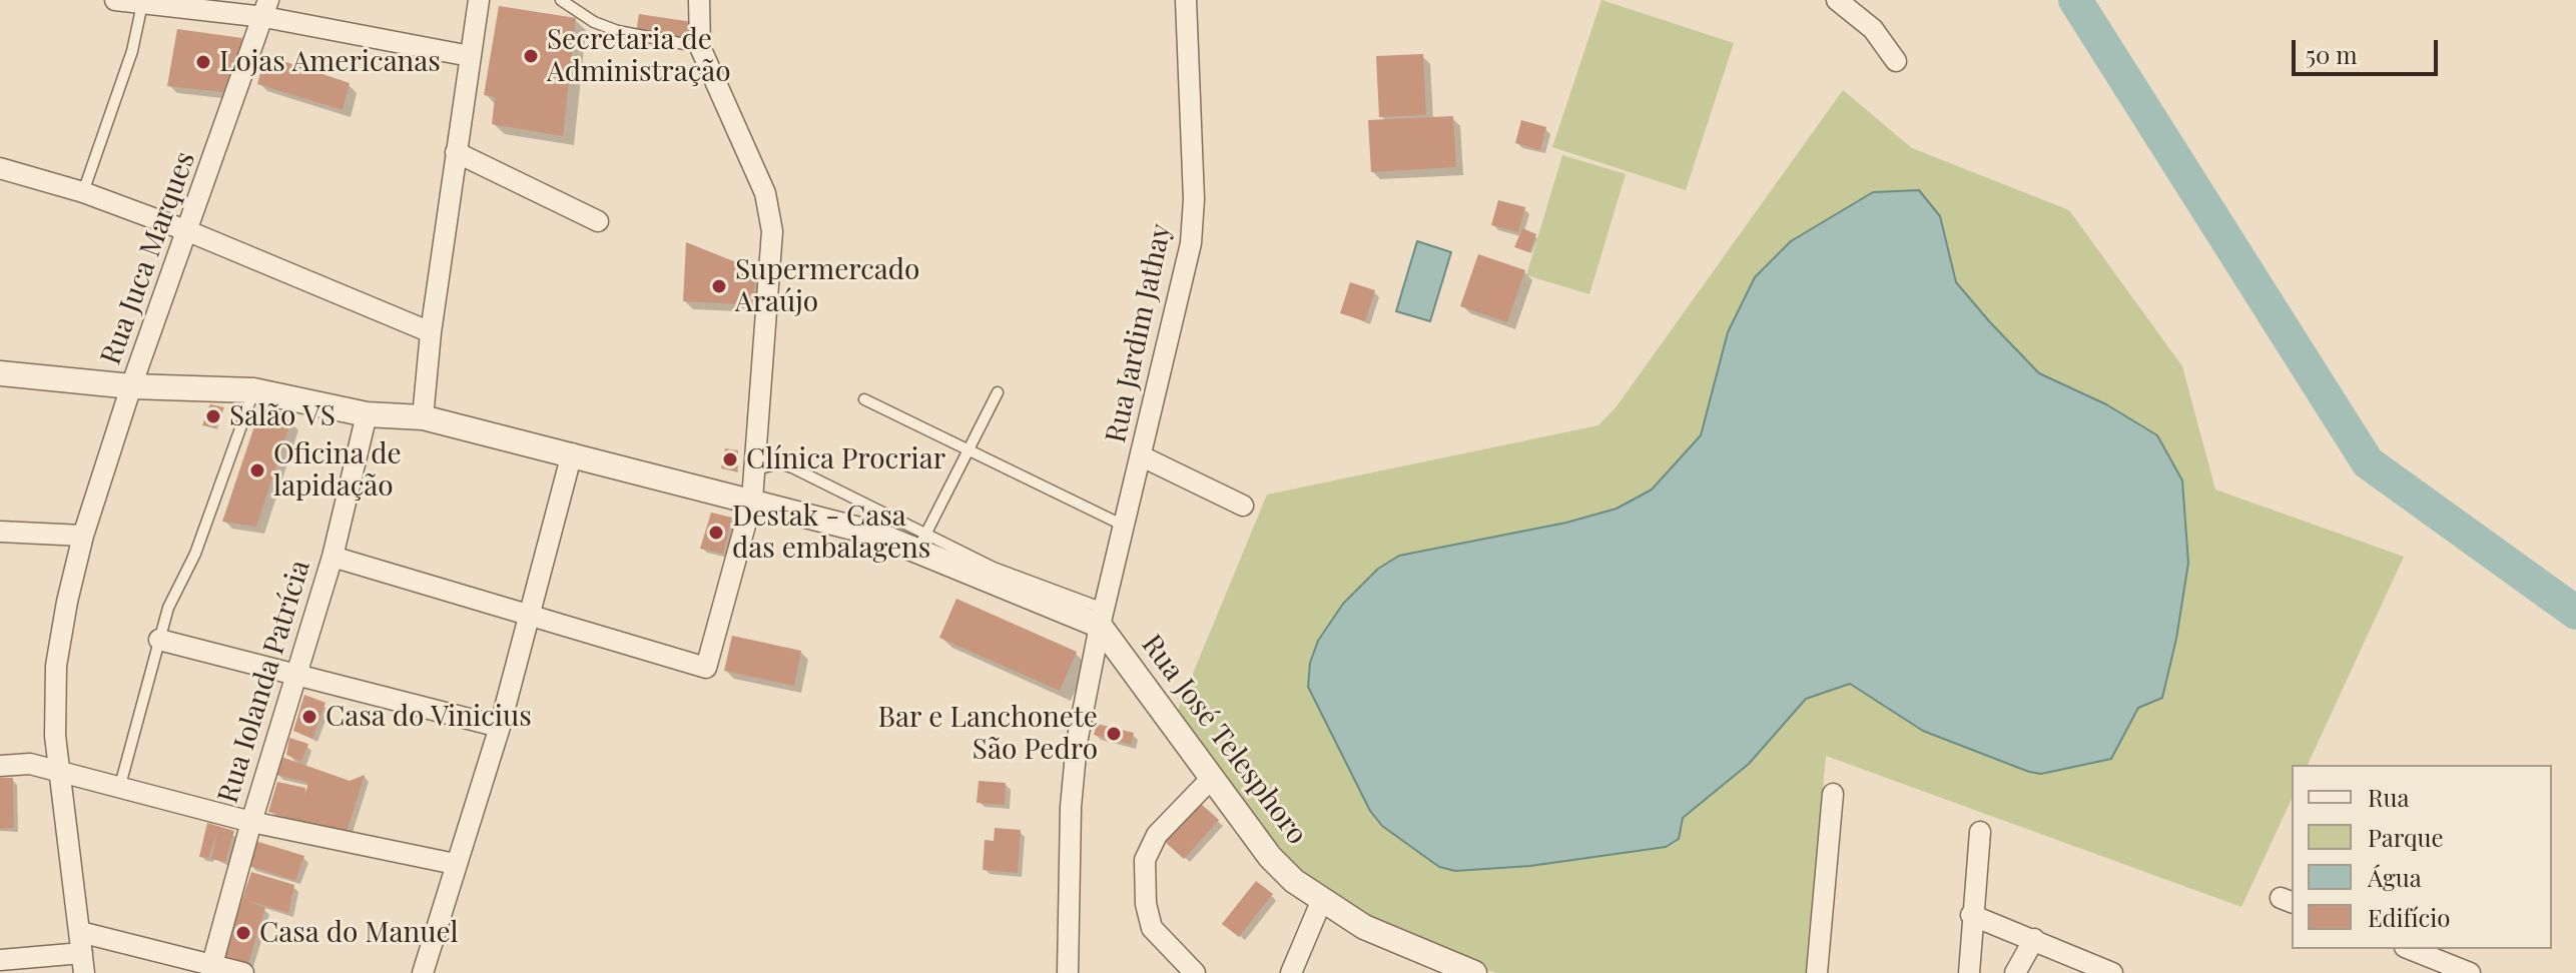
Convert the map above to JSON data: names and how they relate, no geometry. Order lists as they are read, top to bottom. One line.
{"streets":{"street":["Rua Juca Marques","Rua Jardim Jathay","Rua Iolanda Patrícia","Rua José Telesphoro"]},"crossings":[["Rua Jardim Jathay","Rua José Telesphoro"]],"places":["Secretaria de Administração","Lojas Americanas","Supermercado Araújo","Salão VS","Clínica Procriar","Oficina de lapidação","Destak - Casa das embalagens","Casa do Vinicius","Bar e Lanchonete São Pedro","Casa do Manuel"],"legend":["Rua","Parque","Água","Edifício"],"scale_bar":"50 m"}
